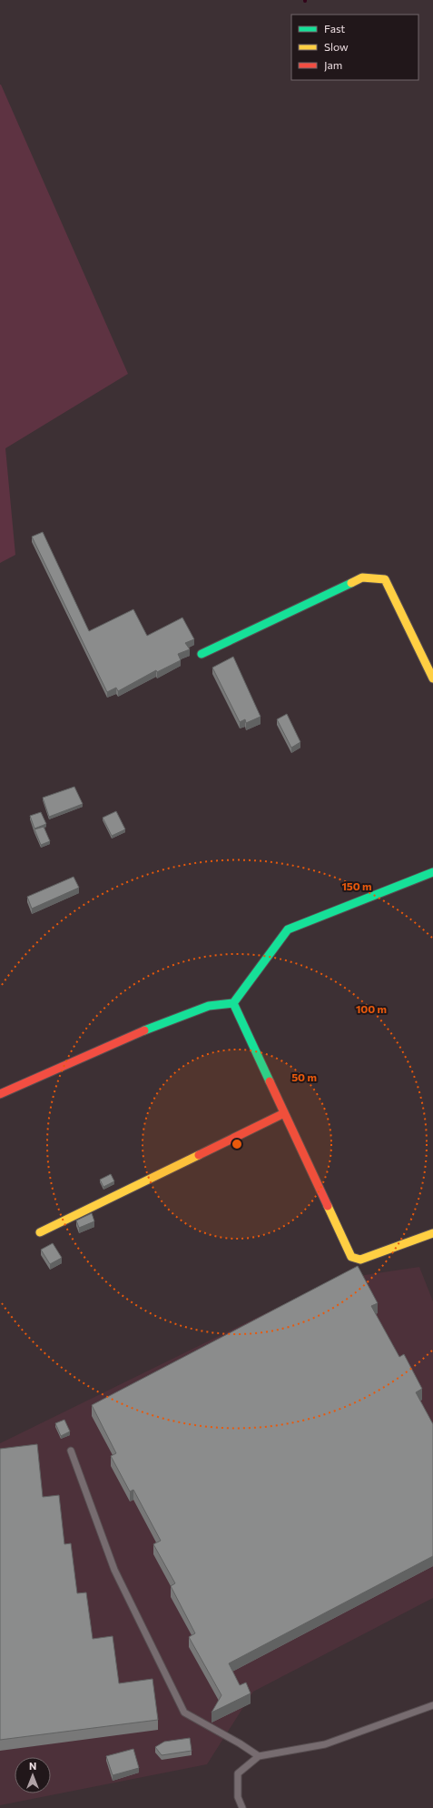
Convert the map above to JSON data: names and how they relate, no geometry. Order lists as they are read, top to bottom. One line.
{"legend":["Fast","Slow","Jam"],"north":"top","rings":["150 m","100 m","50 m"]}
